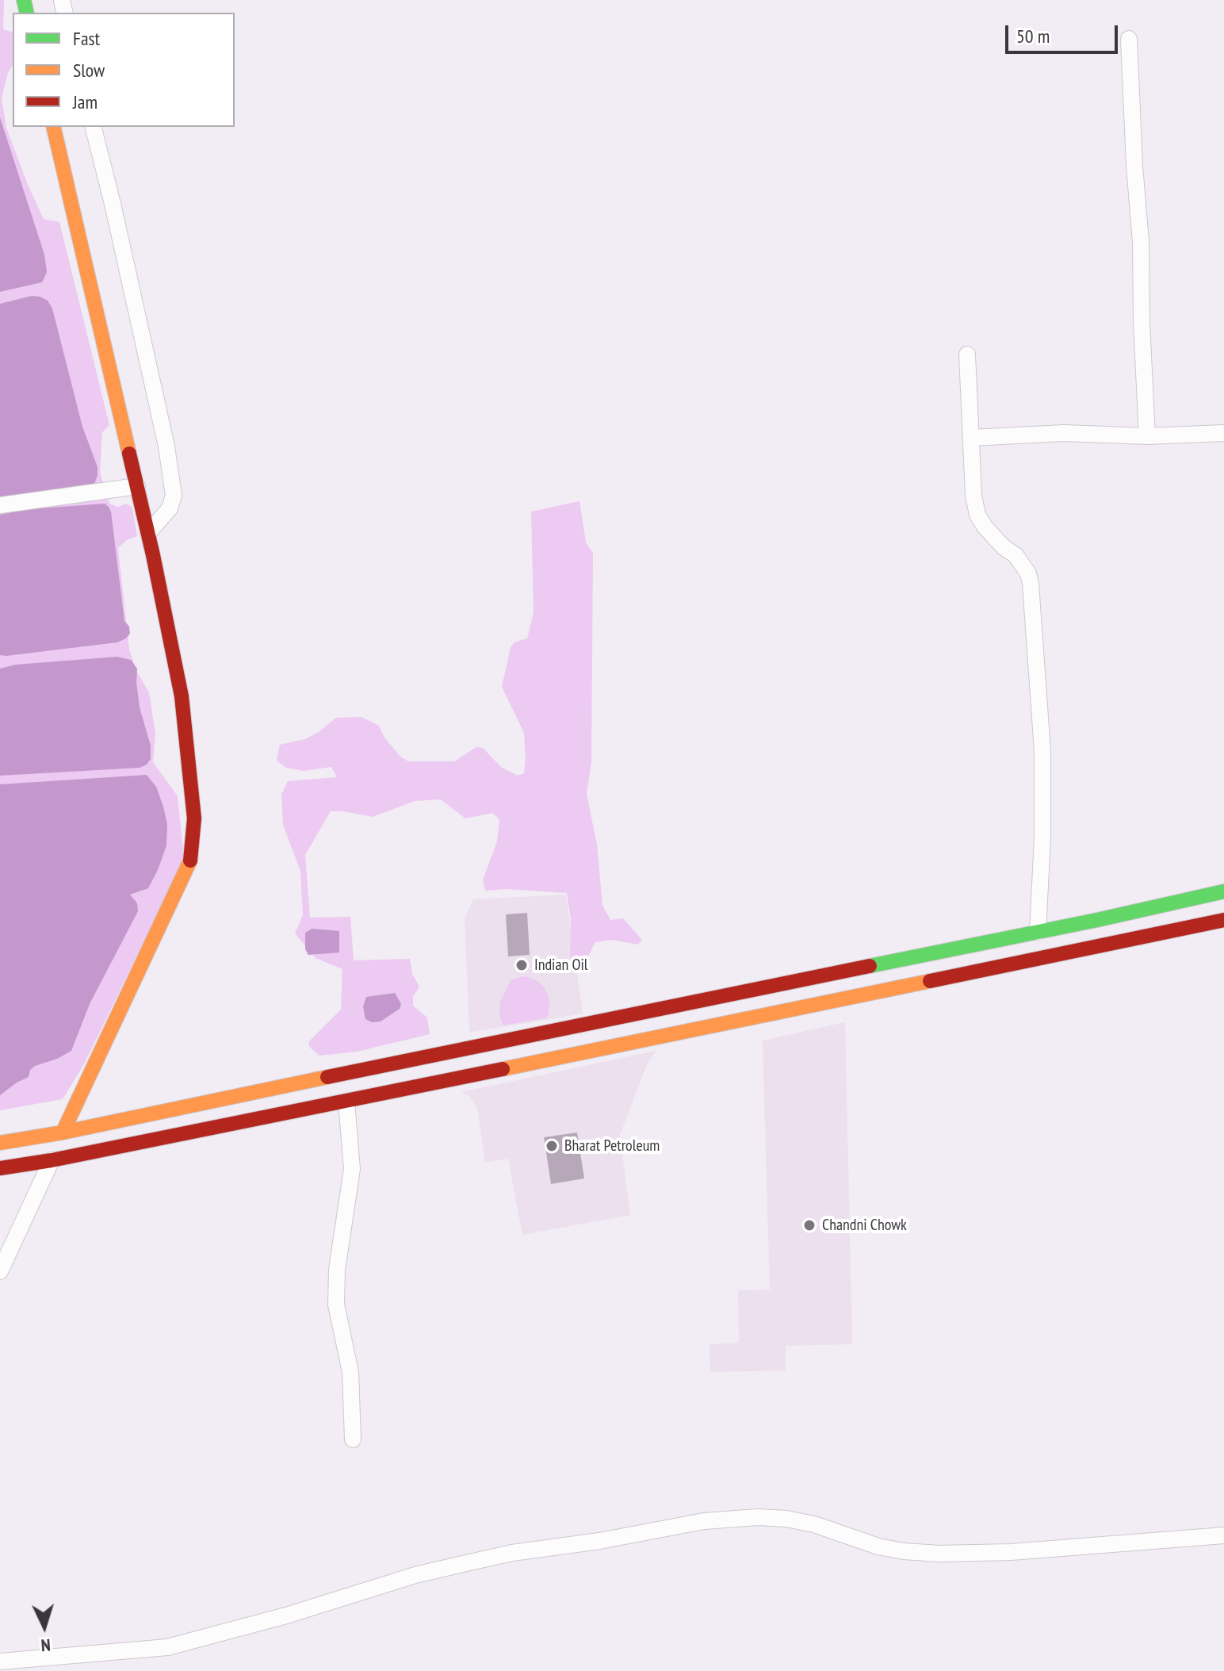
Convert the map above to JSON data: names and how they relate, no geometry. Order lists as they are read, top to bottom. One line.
{"places":["Indian Oil","Bharat Petroleum","Chandni Chowk"],"legend":["Fast","Slow","Jam"],"scale_bar":"50 m","north":"bottom"}
